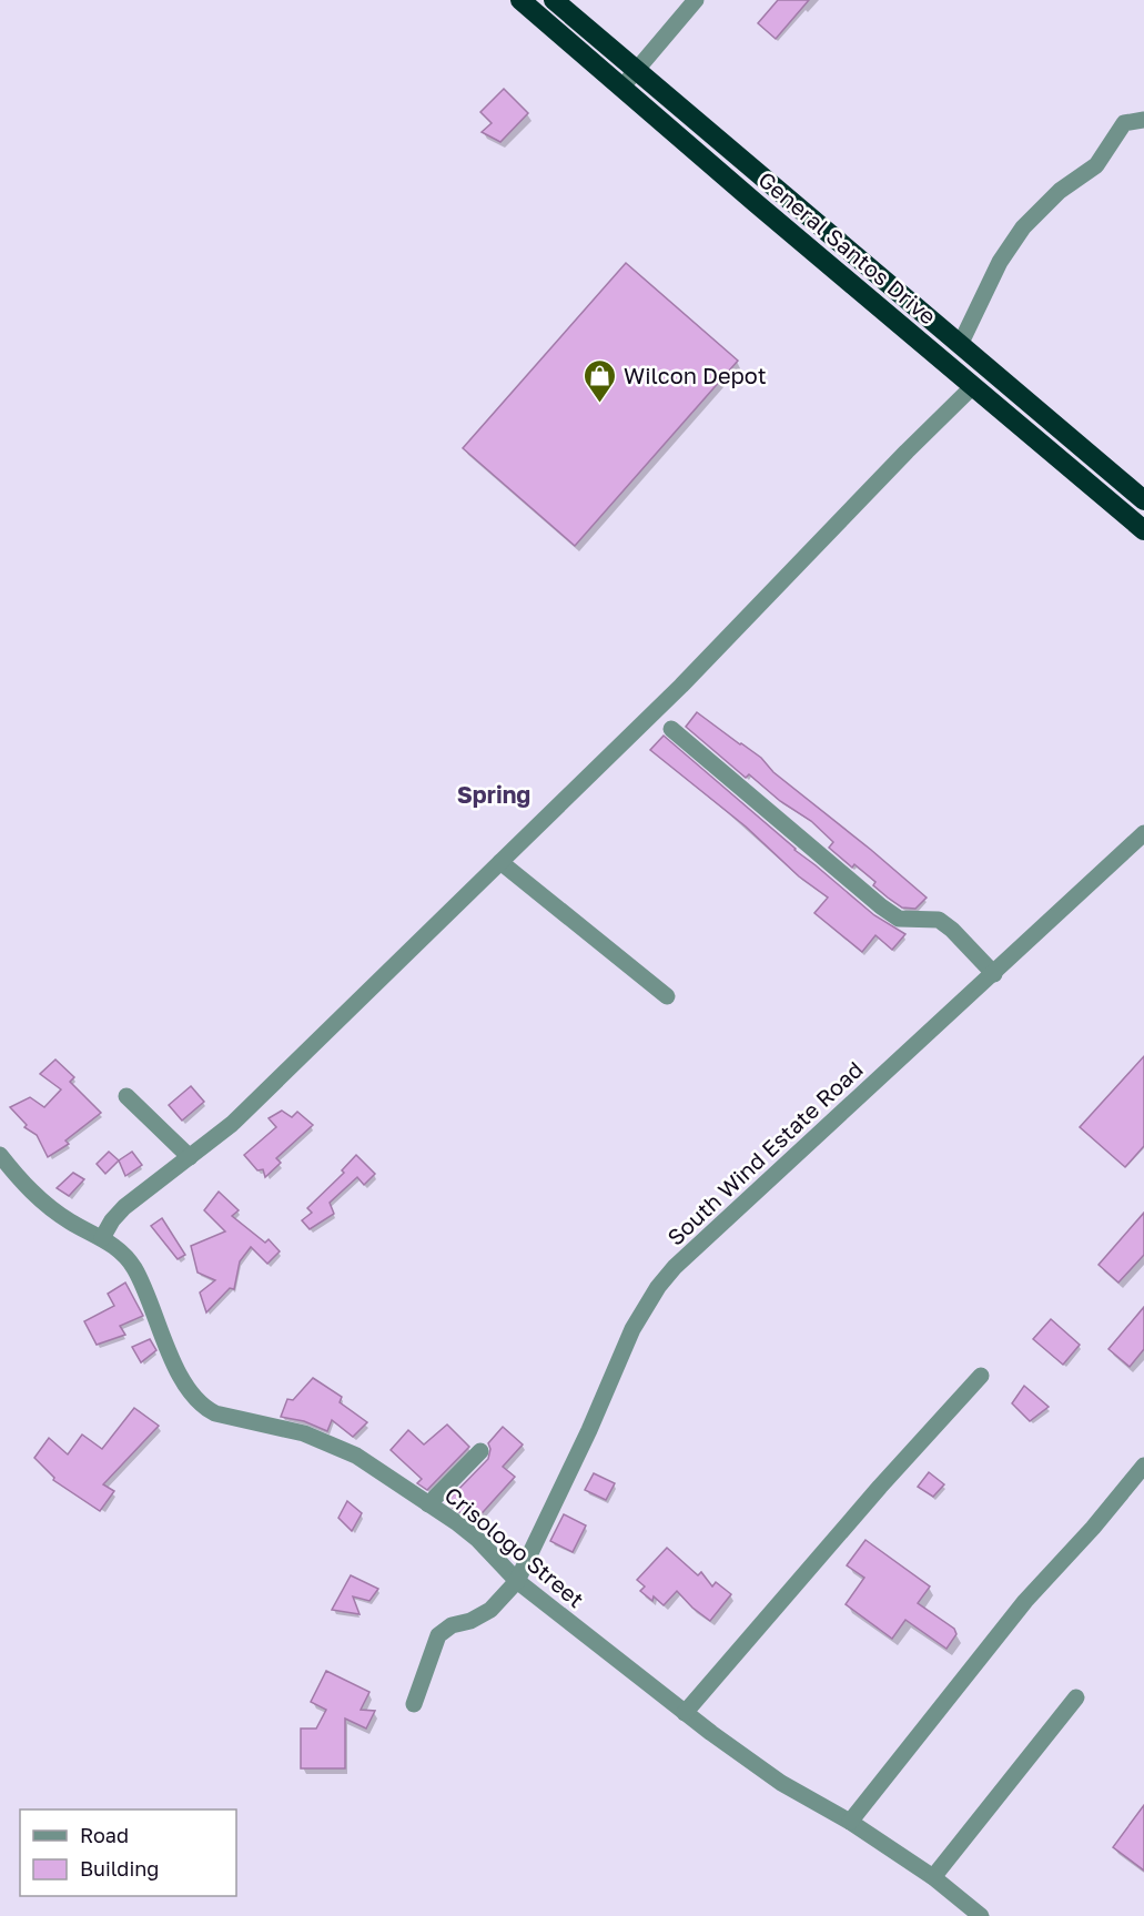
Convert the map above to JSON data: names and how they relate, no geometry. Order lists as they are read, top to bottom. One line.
{"streets":{"highway":["General Santos Drive"],"street":["South Wind Estate Road","Crisologo Street"]},"crossings":[["South Wind Estate Road","Crisologo Street"]],"districts":["Spring"],"places":{"shop":["Wilcon Depot"]},"legend":["Road","Building"]}
